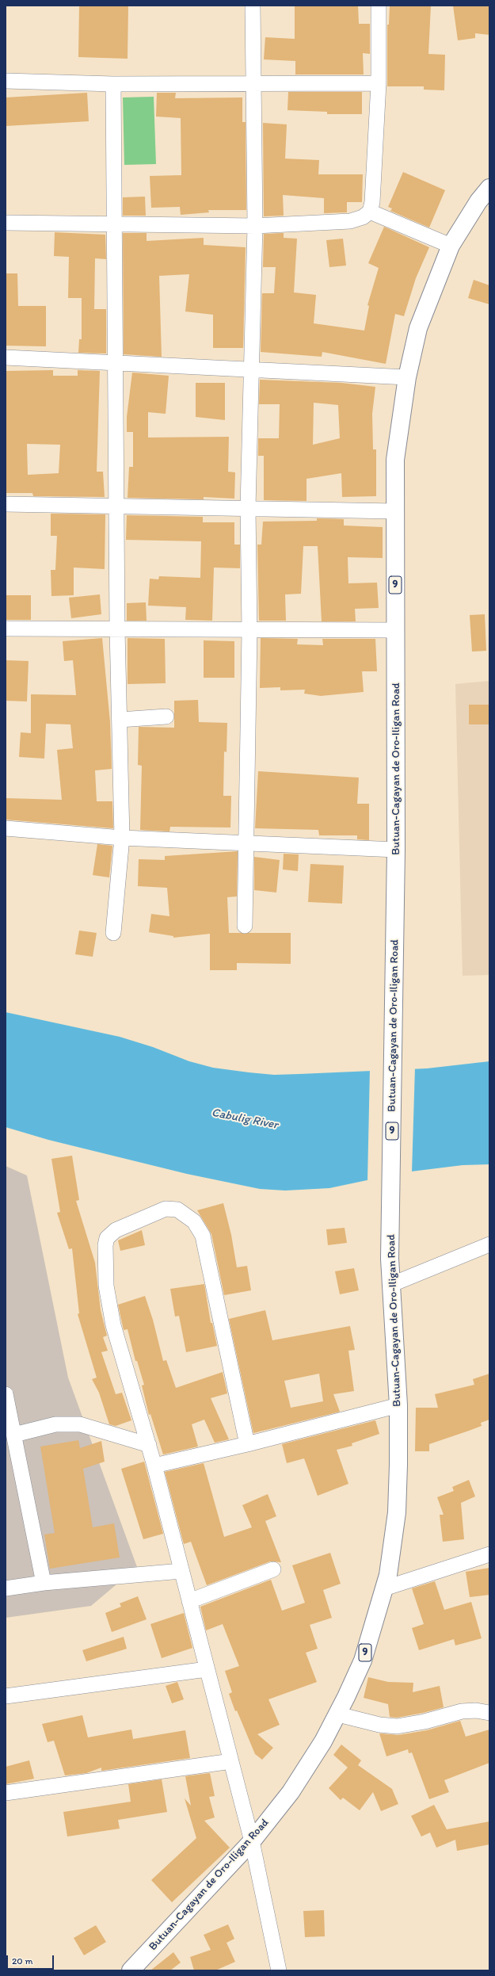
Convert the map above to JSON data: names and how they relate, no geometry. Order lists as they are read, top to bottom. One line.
{"streets":{"highway":["9","Butuan-Cagayan de Oro-Iligan Road"]},"water":["Cabulig River"],"scale_bar":"20 m"}
